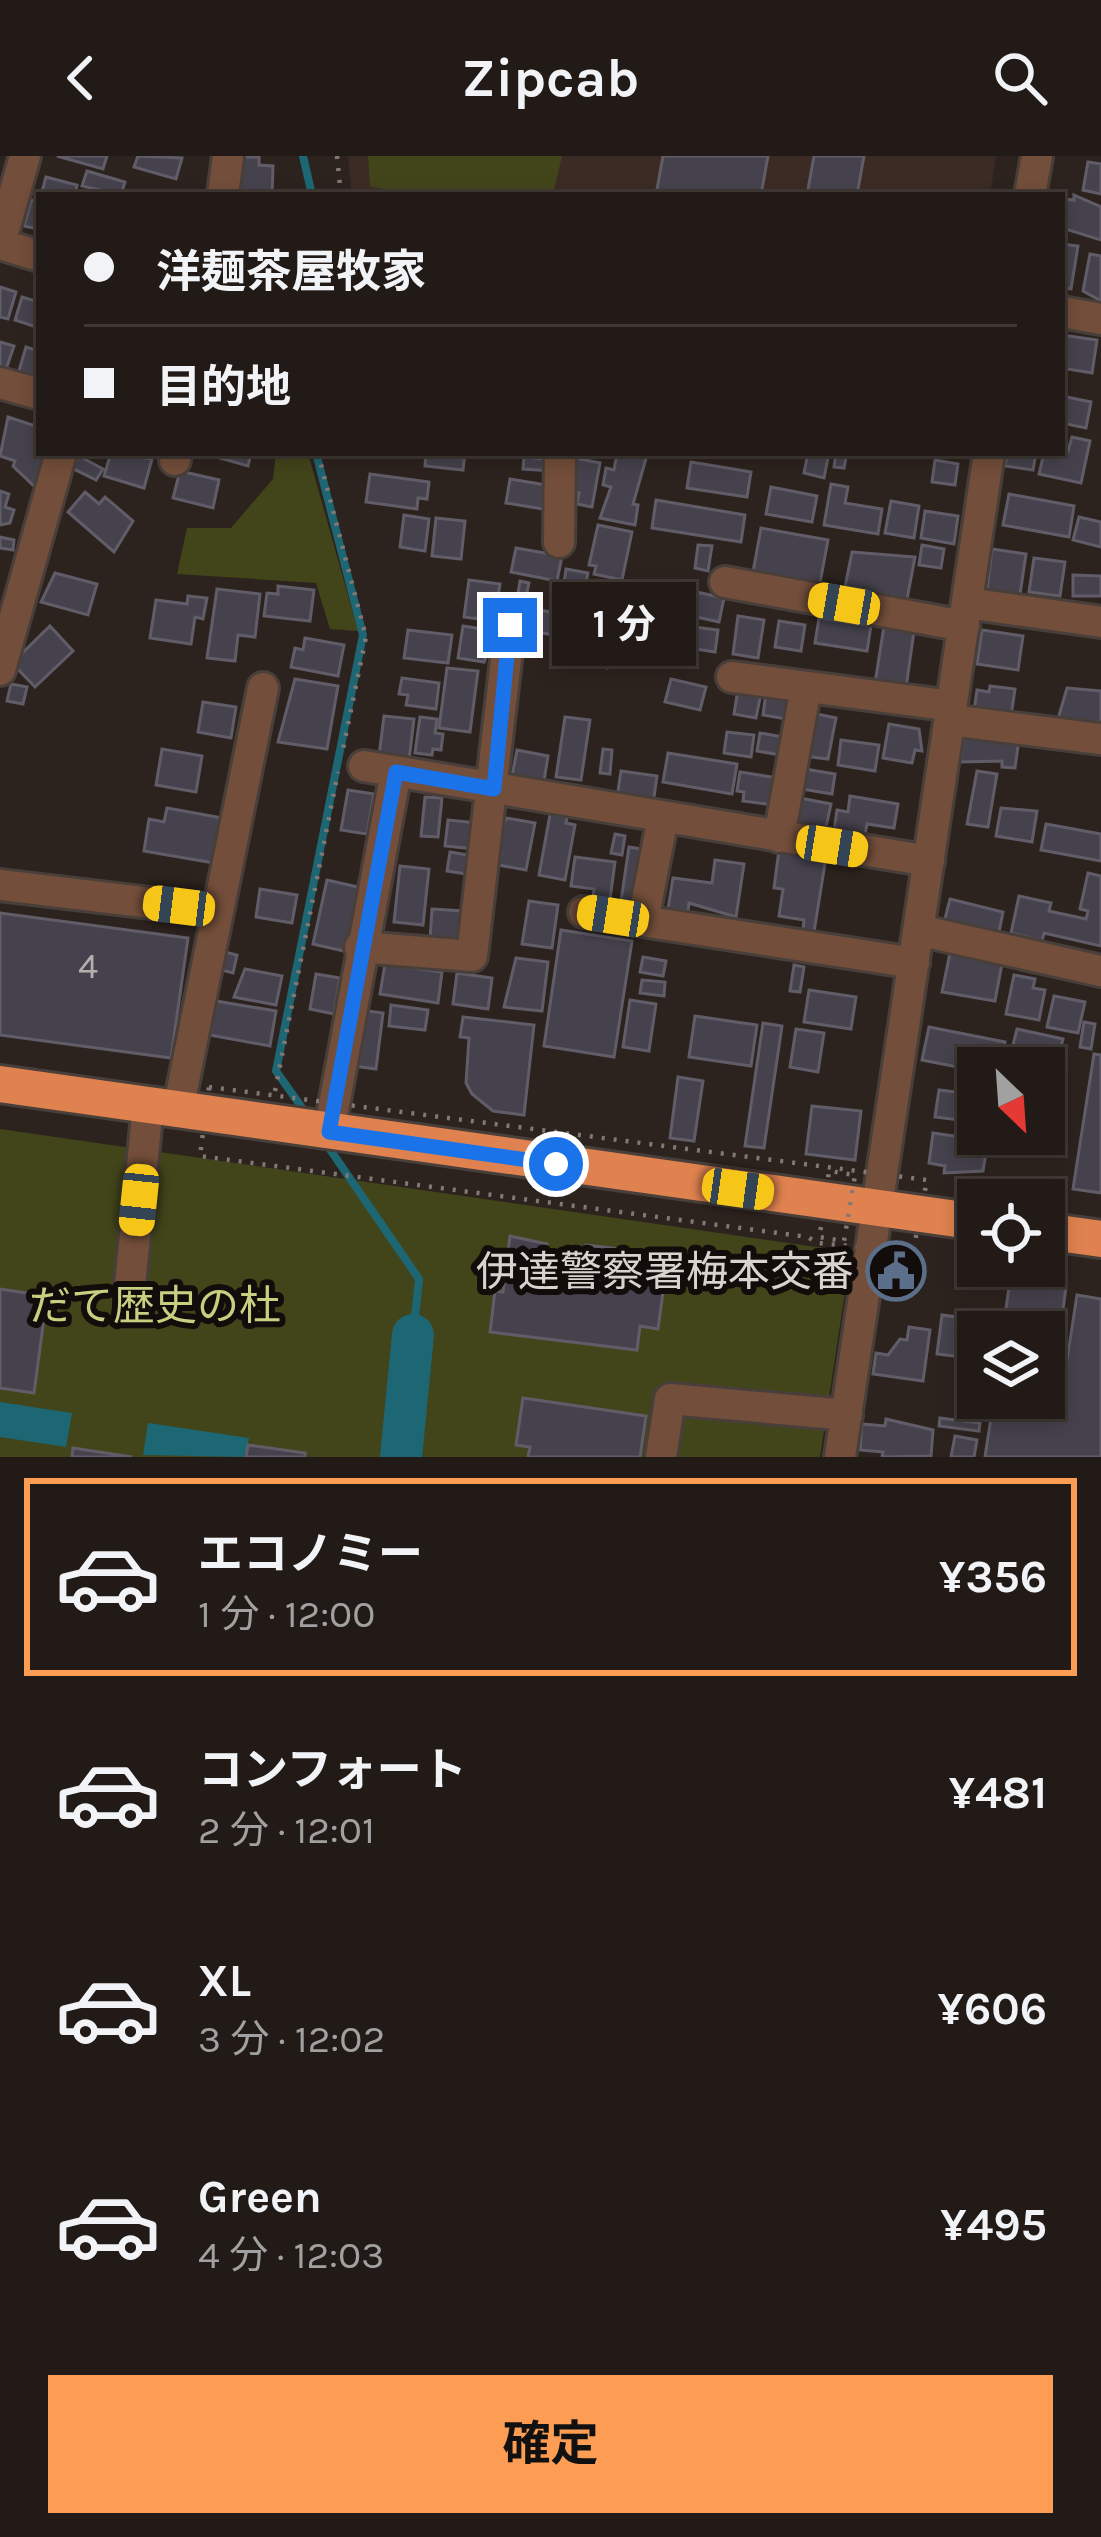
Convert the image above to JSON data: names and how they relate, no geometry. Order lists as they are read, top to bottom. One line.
{"parks":["だて歴史の杜"],"places":{"public building":["伊達警察署梅本交番"]},"house_numbers":["4"],"north":"bottom right","page":{"header":"Zipcab","banner":["洋麺茶屋牧家","目的地"],"bubble":"1 分","list":[{"name":"エコノミー","note":"1 分 · 12:00","value":"¥356"},{"name":"コンフォート","note":"2 分 · 12:01","value":"¥481"},{"name":"XL","note":"3 分 · 12:02","value":"¥606"},{"name":"Green","note":"4 分 · 12:03","value":"¥495"}],"buttons":"確定"}}
